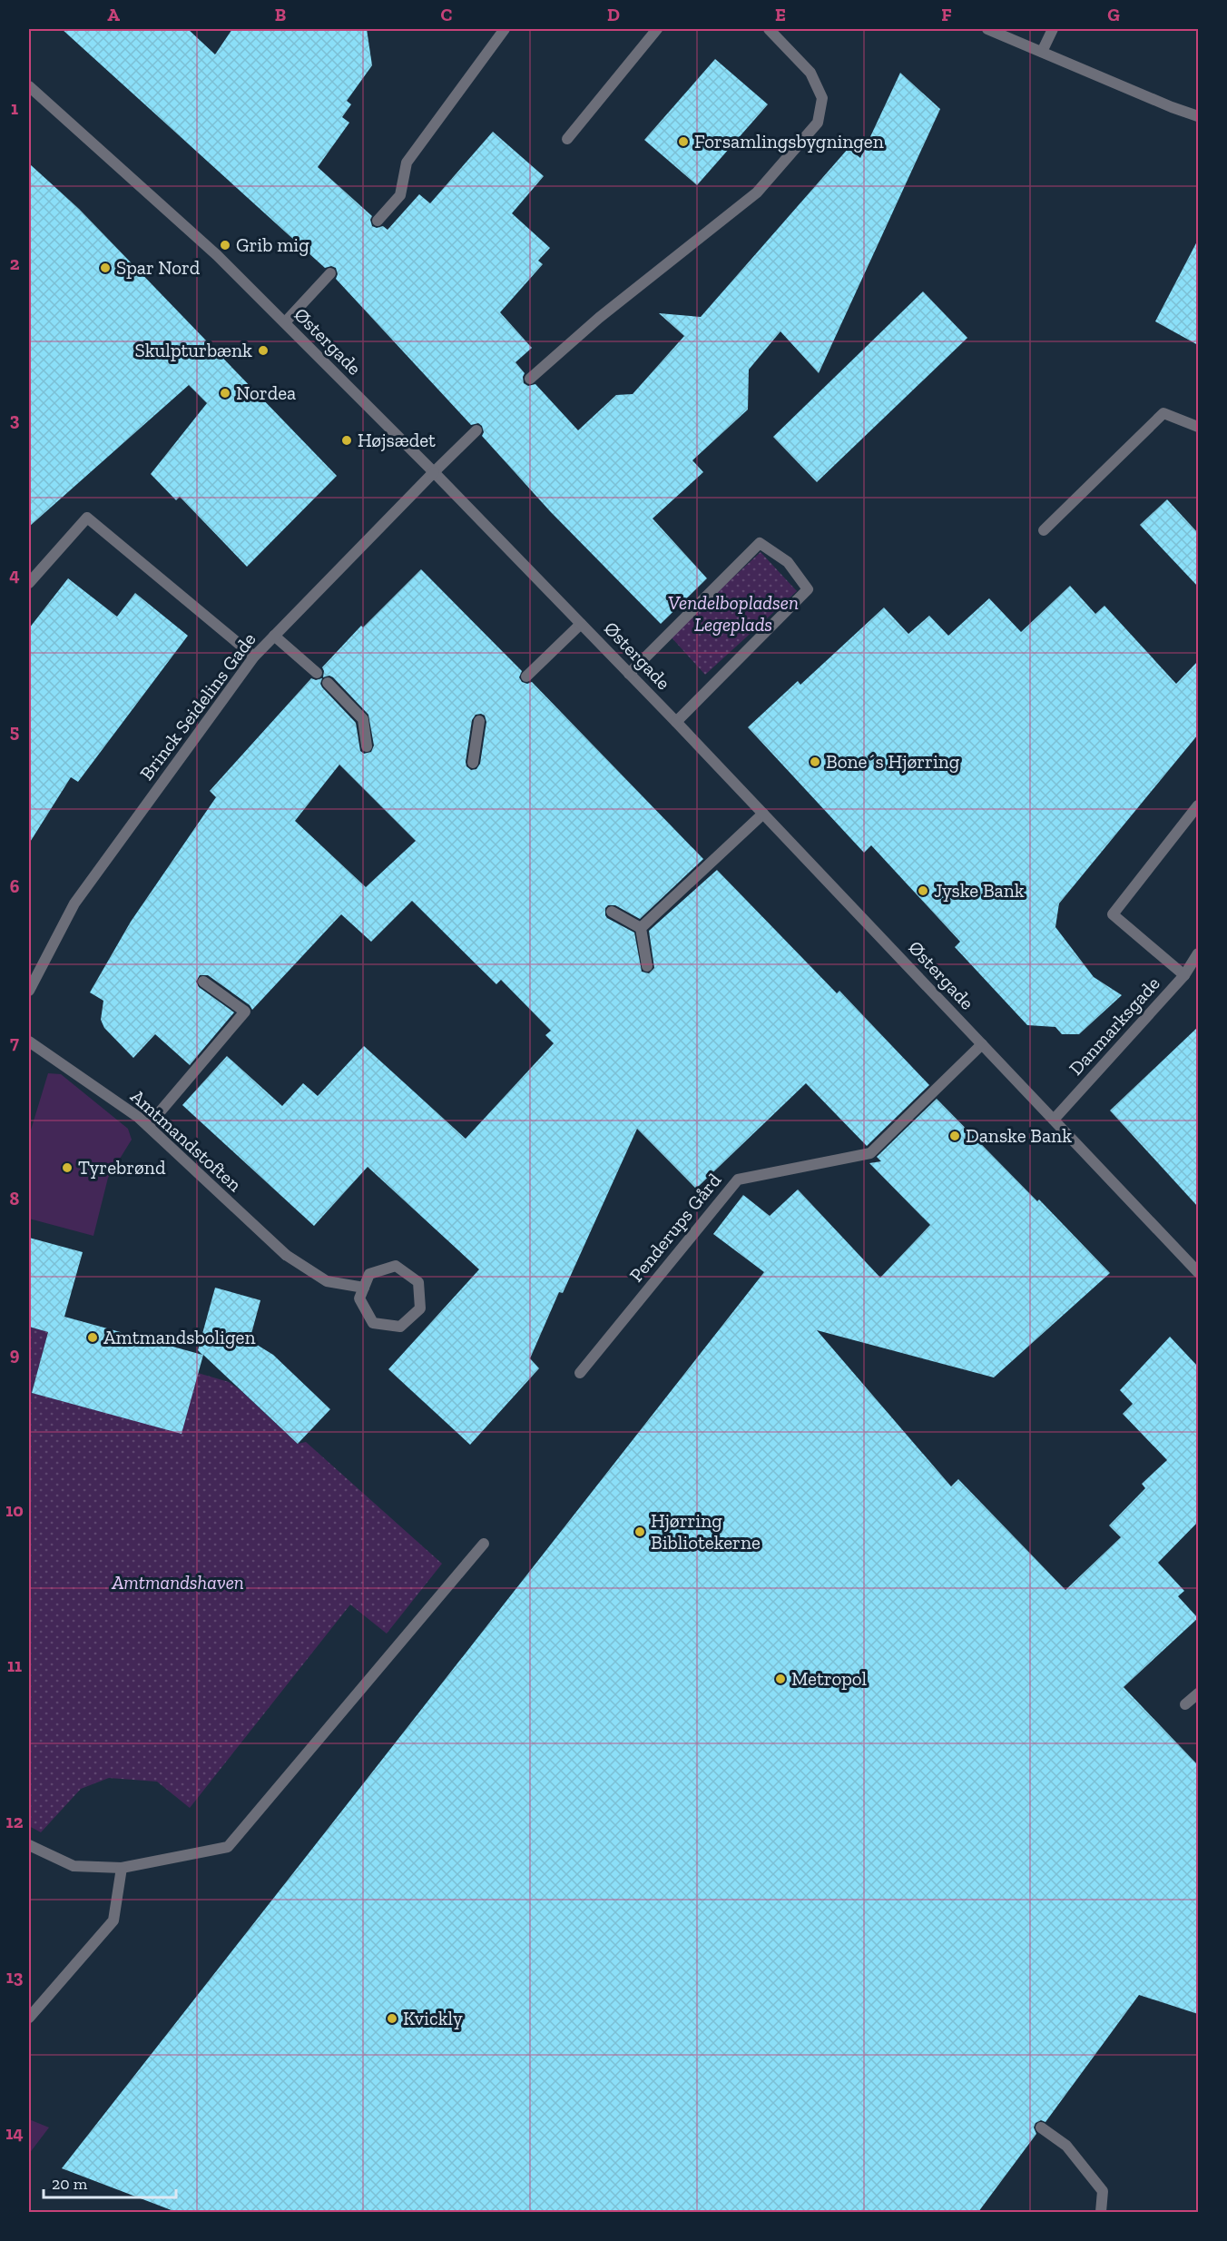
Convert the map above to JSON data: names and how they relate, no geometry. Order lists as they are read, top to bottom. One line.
{"streets":{"street":["Østergade","Brinck Seidelins Gade","Danmarksgade","Amtmandstoften","Penderups Gård"]},"crossings":[["Østergade","Brinck Seidelins Gade"],["Østergade","Danmarksgade"],["Østergade","Penderups Gård"]],"parks":["Vendelbopladsen Legeplads","Amtmandshaven"],"places":["Forsamlingsbygningen","Grib mig","Spar Nord","Skulpturbænk","Nordea","Højsædet","Bone´s Hjørring","Jyske Bank","Danske Bank","Tyrebrønd","Amtmandsboligen","Hjørring Bibliotekerne","Metropol","Kvickly"],"scale_bar":"20 m","grid":{"columns":["A","B","C","D","E","F","G"],"rows":["1","2","3","4","5","6","7","8","9","10","11","12","13","14"]}}
